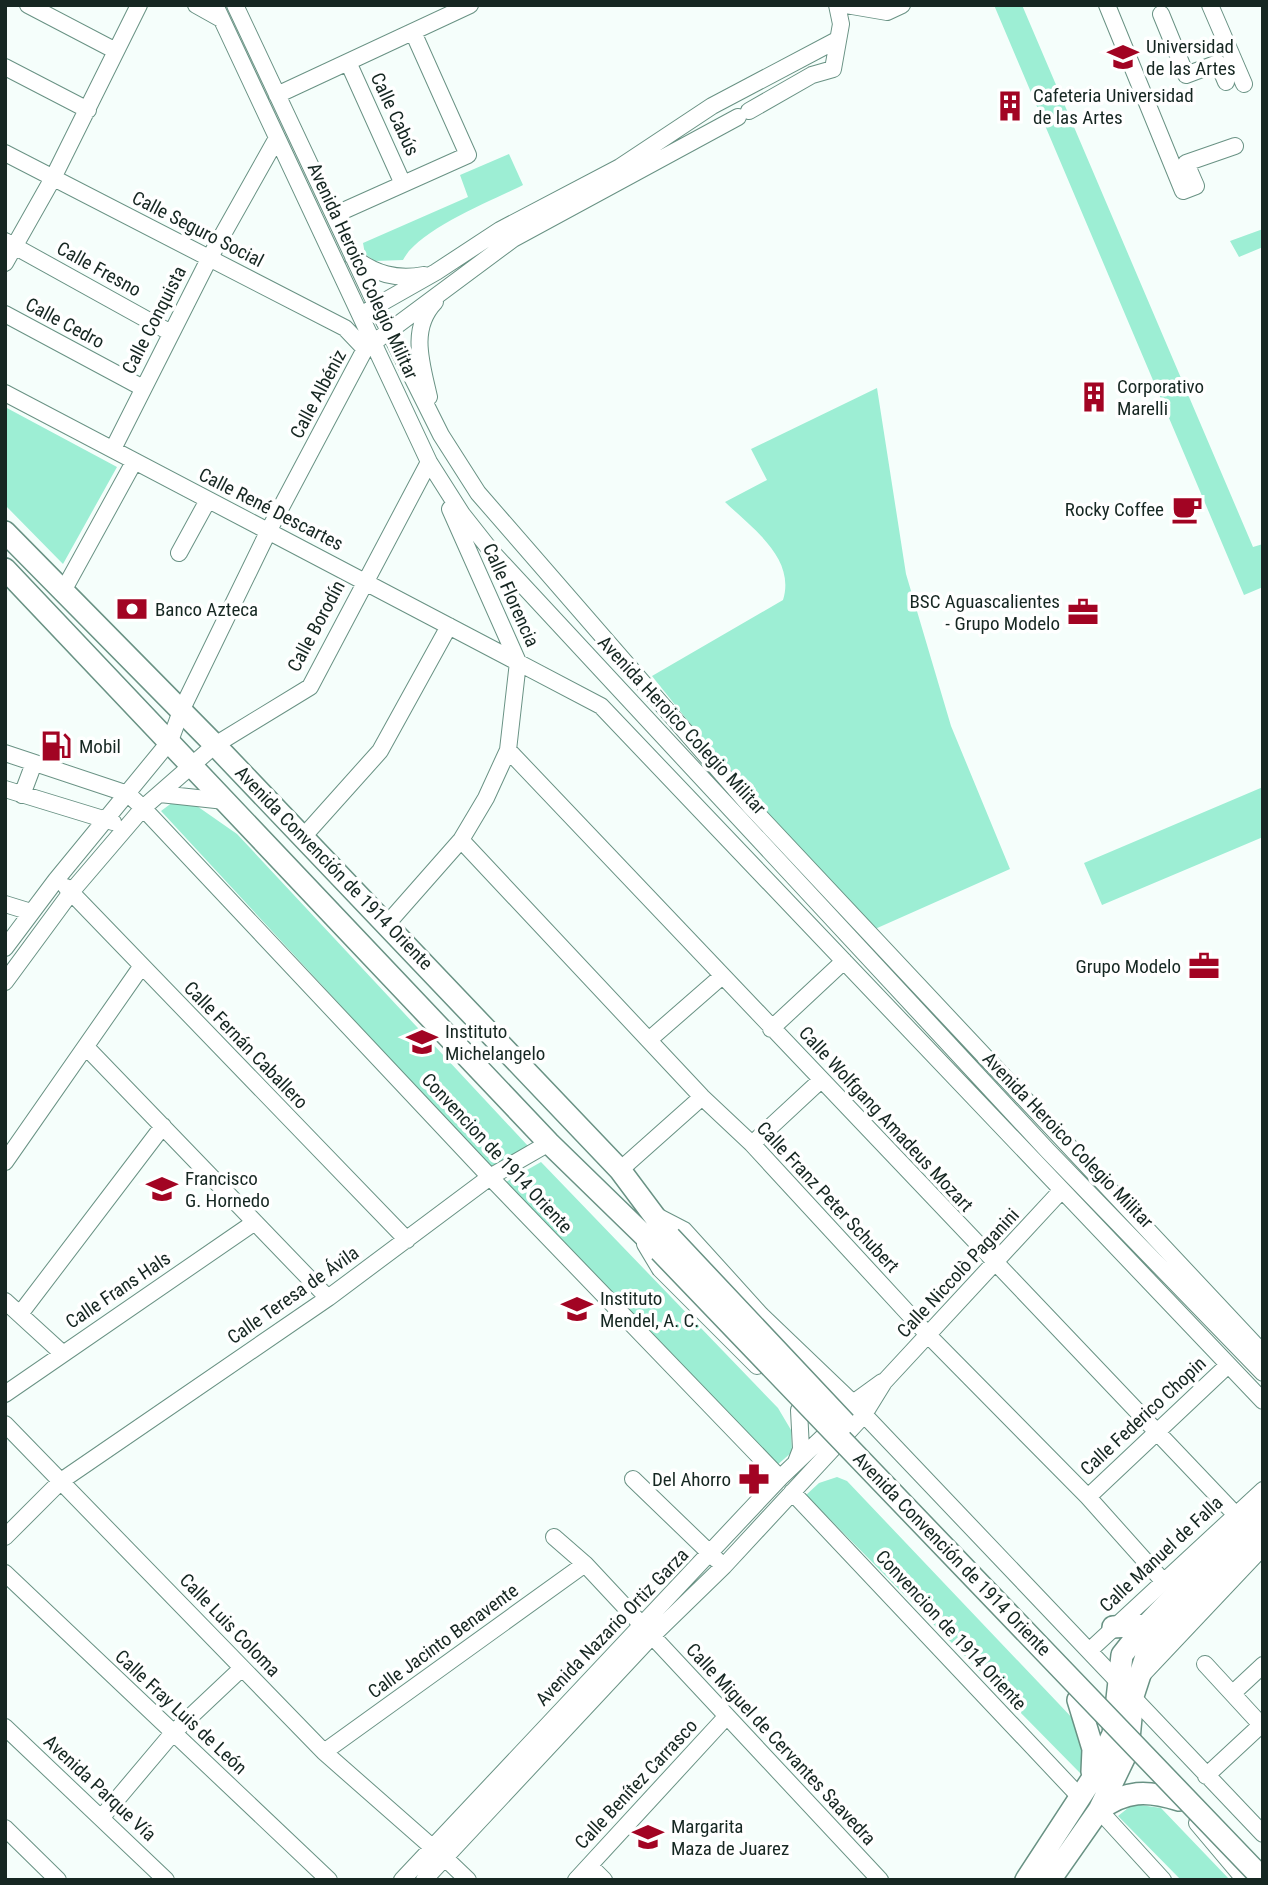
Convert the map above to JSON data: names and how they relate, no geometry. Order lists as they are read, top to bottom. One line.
{"streets":{"main road":["Avenida Convención de 1914 Oriente"],"street":["Calle Cabús","Calle Seguro Social","Calle Fresno","Avenida Heroico Colegio Militar","Calle Conquista","Calle Cedro","Calle Albéniz","Calle René Descartes","Calle Florencia","Calle Borodín","Calle Fernán Caballero","Calle Wolfgang Amadeus Mozart","Convencion de 1914 Oriente","Calle Franz Peter Schubert","Calle Niccolò Paganini","Calle Frans Hals","Calle Teresa de Ávila","Calle Federico Chopin","Calle Manuel de Falla","Calle Luis Coloma","Avenida Nazario Ortiz Garza","Calle Jacinto Benavente","Calle Fray Luis de León","Calle Miguel de Cervantes Saavedra","Calle Benítez Carrasco","Avenida Parque Vía"]},"crossings":[["Calle Seguro Social","Avenida Heroico Colegio Militar"],["Calle Seguro Social","Calle Conquista"],["Calle Seguro Social","Calle Albéniz"],["Calle Fresno","Calle Conquista"],["Avenida Heroico Colegio Militar","Calle Conquista"],["Avenida Heroico Colegio Militar","Calle Albéniz"],["Avenida Heroico Colegio Militar","Calle René Descartes"],["Avenida Heroico Colegio Militar","Calle Florencia"],["Avenida Heroico Colegio Militar","Calle Borodín"],["Avenida Heroico Colegio Militar","Calle Niccolò Paganini"],["Avenida Heroico Colegio Militar","Calle Federico Chopin"],["Calle Conquista","Calle Cedro"],["Calle Conquista","Calle René Descartes"],["Calle Albéniz","Calle René Descartes"],["Calle Albéniz","Avenida Convención de 1914 Oriente"],["Calle Albéniz","Calle Fernán Caballero"],["Calle Albéniz","Convencion de 1914 Oriente"],["Calle René Descartes","Calle Florencia"],["Calle René Descartes","Calle Borodín"],["Calle Florencia","Calle Borodín"],["Calle Florencia","Avenida Convención de 1914 Oriente"],["Calle Florencia","Calle Wolfgang Amadeus Mozart"],["Calle Florencia","Calle Franz Peter Schubert"],["Calle Borodín","Avenida Convención de 1914 Oriente"],["Calle Borodín","Calle Fernán Caballero"],["Calle Borodín","Convencion de 1914 Oriente"],["Avenida Convención de 1914 Oriente","Calle Niccolò Paganini"],["Avenida Convención de 1914 Oriente","Calle Teresa de Ávila"],["Avenida Convención de 1914 Oriente","Calle Manuel de Falla"],["Avenida Convención de 1914 Oriente","Avenida Nazario Ortiz Garza"],["Calle Fernán Caballero","Calle Teresa de Ávila"],["Calle Wolfgang Amadeus Mozart","Calle Niccolò Paganini"],["Calle Wolfgang Amadeus Mozart","Calle Federico Chopin"],["Calle Wolfgang Amadeus Mozart","Calle Manuel de Falla"],["Convencion de 1914 Oriente","Calle Teresa de Ávila"],["Convencion de 1914 Oriente","Avenida Nazario Ortiz Garza"],["Calle Franz Peter Schubert","Calle Niccolò Paganini"],["Calle Franz Peter Schubert","Calle Federico Chopin"],["Calle Franz Peter Schubert","Calle Manuel de Falla"],["Calle Niccolò Paganini","Avenida Nazario Ortiz Garza"],["Calle Teresa de Ávila","Calle Luis Coloma"],["Calle Luis Coloma","Avenida Nazario Ortiz Garza"],["Calle Luis Coloma","Calle Jacinto Benavente"],["Avenida Nazario Ortiz Garza","Calle Miguel de Cervantes Saavedra"],["Calle Jacinto Benavente","Calle Miguel de Cervantes Saavedra"],["Calle Miguel de Cervantes Saavedra","Calle Benítez Carrasco"]],"places":{"school or university":["Universidad de las Artes","Instituto Michelangelo","Francisco G. Hornedo","Instituto Mendel, A. C.","Margarita Maza de Juarez"],"building":["Cafeteria Universidad de las Artes","Corporativo Marelli"],"cafe":["Rocky Coffee"],"bank":["Banco Azteca"],"office":["BSC Aguascalientes - Grupo Modelo","Grupo Modelo"],"fuel station":["Mobil"],"pharmacy":["Del Ahorro"]}}
